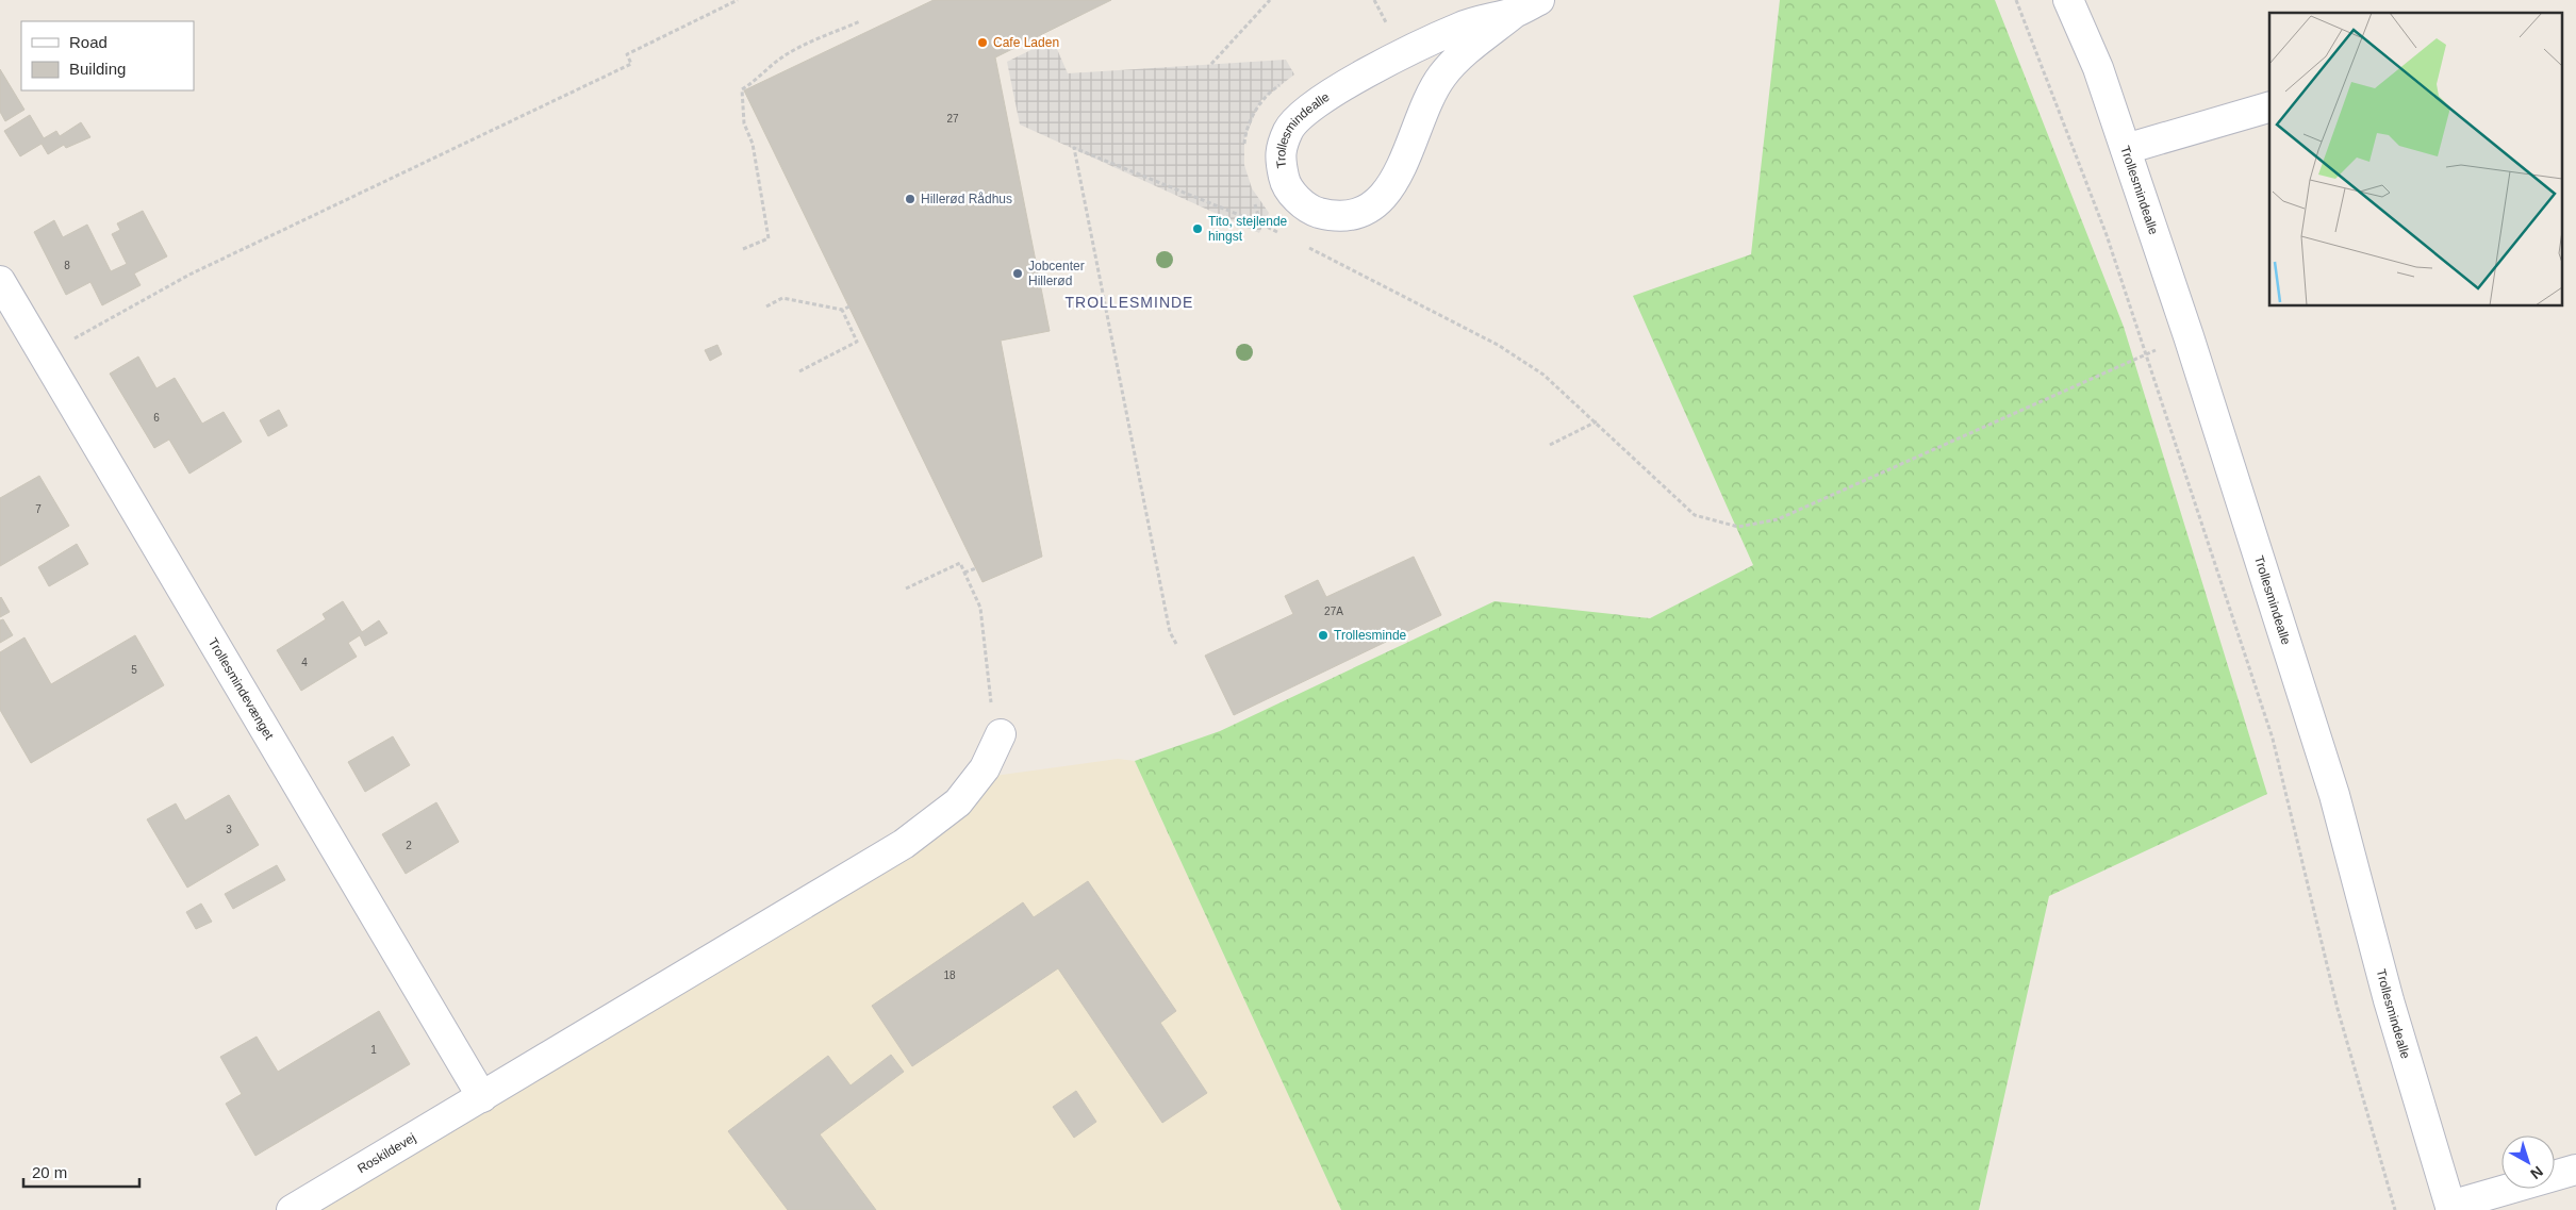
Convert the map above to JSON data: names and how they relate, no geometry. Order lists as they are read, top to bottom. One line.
{"streets":{"street":["Trollesmindealle","Trollesmindevænget","Roskildevej"]},"crossings":[["Trollesmindevænget","Roskildevej"]],"districts":["TROLLESMINDE"],"places":["Cafe Laden","Hillerød Rådhus","Tito, stejlende hingst","Jobcenter Hillerød","Trollesminde"],"house_numbers":["27","8","6","7","27A","4","5","3","2","18","1"],"legend":["Road","Building"],"scale_bar":"20 m","north":"bottom right"}
